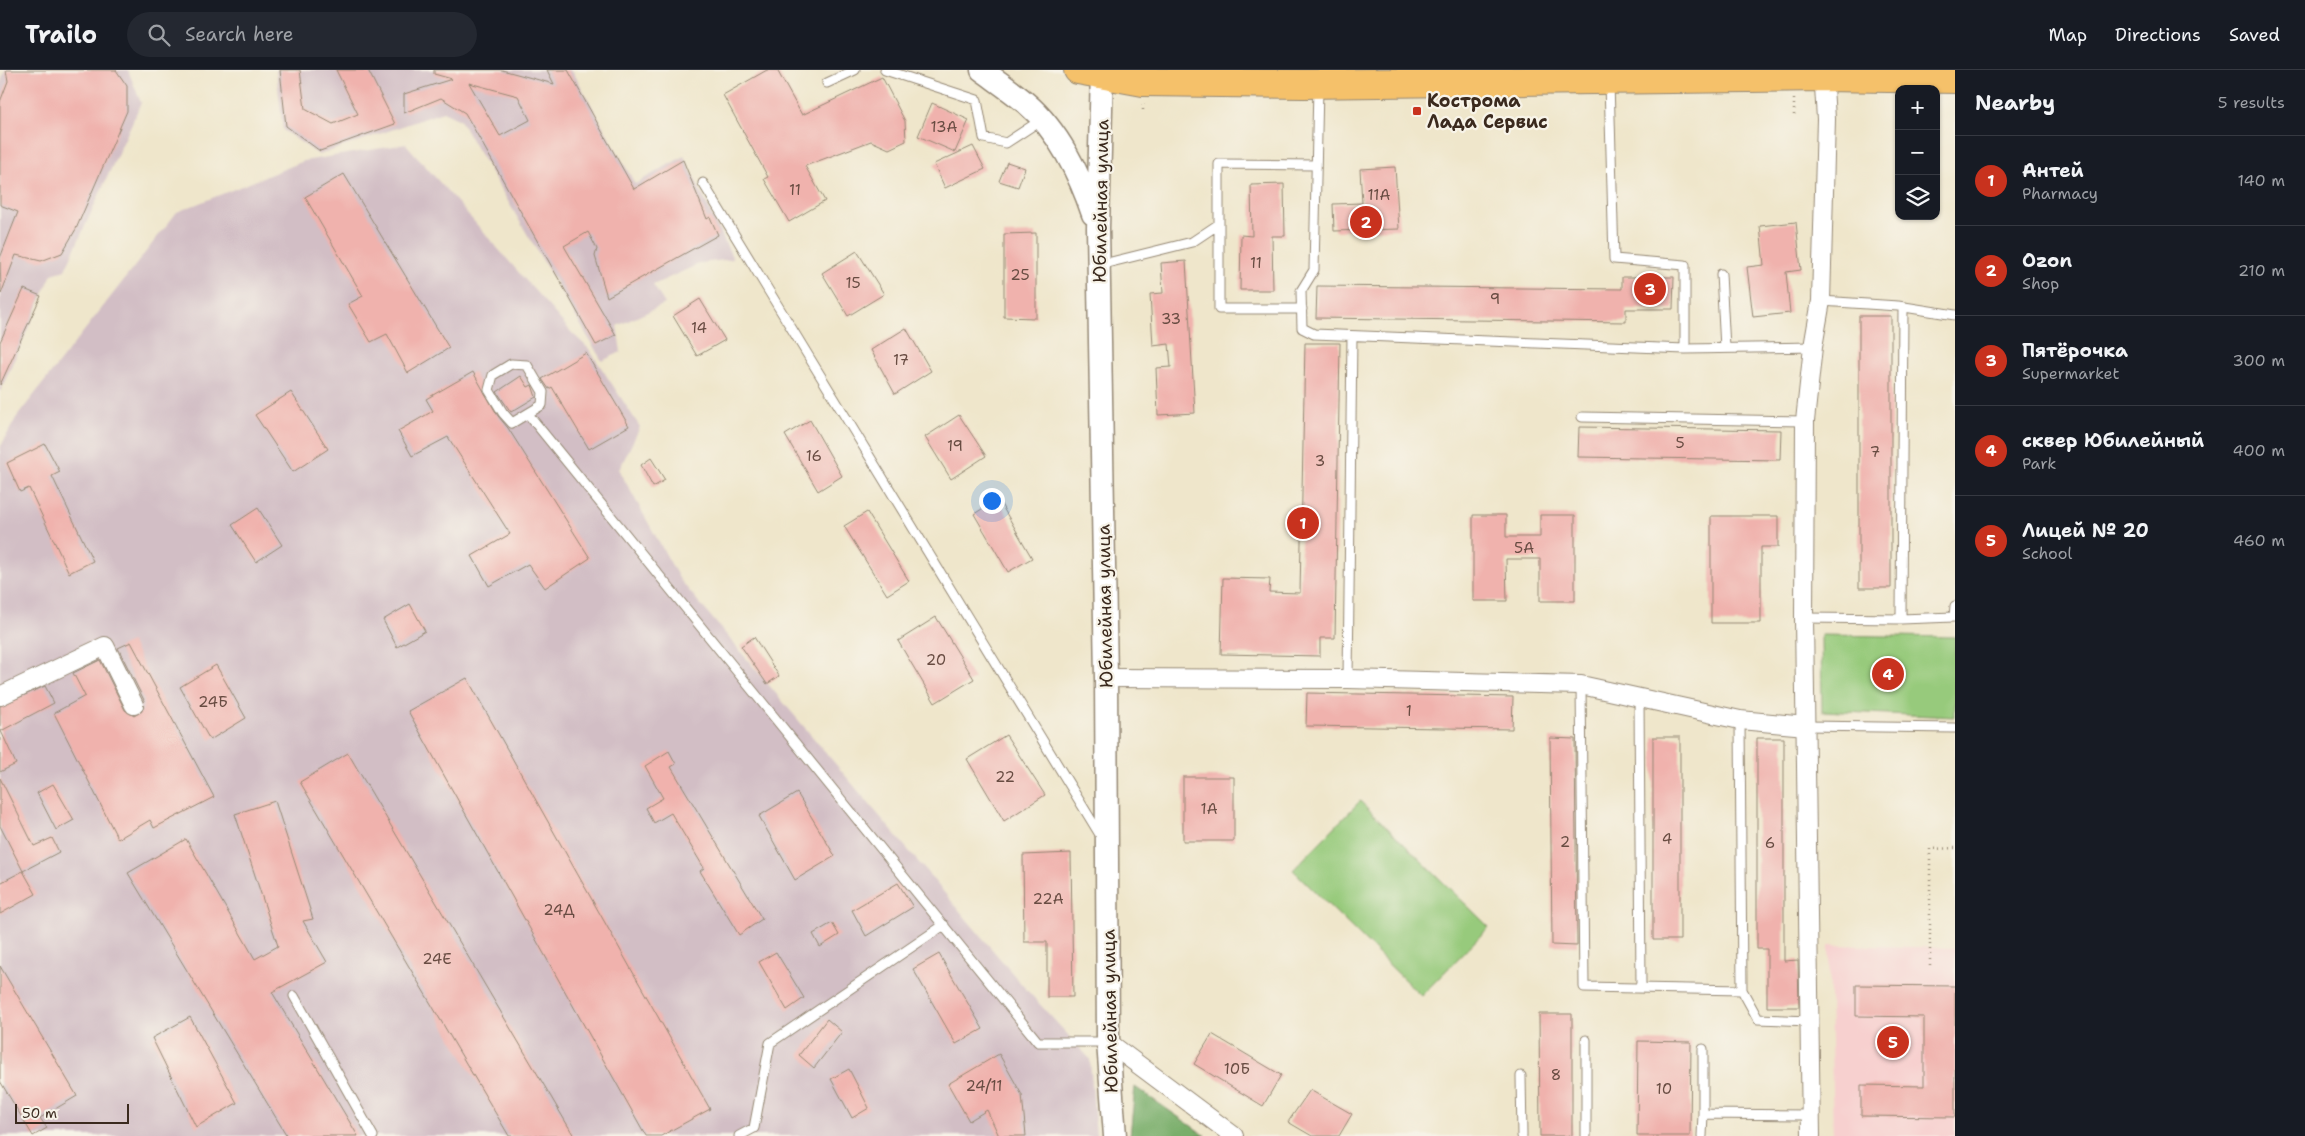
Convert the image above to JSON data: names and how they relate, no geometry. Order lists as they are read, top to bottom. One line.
{"streets":{"street":["Юбилейная улица"]},"places":{"transit":["Кострома Лада Сервис"]},"house_numbers":["13А","11","11А","11","25","15","9","33","14","17","5","19","7","16","3","5А","20","24Б","1","22","1А","4","2","6","22А","24Д","24Е","10Б","8","24/11","10"],"scale_bar":"50 m","page":{"header":"Trailo","search":"Search here","nav":["Map","Directions","Saved"],"heading":["Nearby","5 results"],"map_buttons":["+","−"],"list":[{"mark":"1","name":"Антей","note":"Pharmacy","value":"140 m"},{"mark":"2","name":"Ozon","note":"Shop","value":"210 m"},{"mark":"3","name":"Пятёрочка","note":"Supermarket","value":"300 m"},{"mark":"4","name":"сквер Юбилейный","note":"Park","value":"400 m"},{"mark":"5","name":"Лицей № 20","note":"School","value":"460 m"}],"pins":["2","3","1","4","5"],"scale":"50 m"}}
